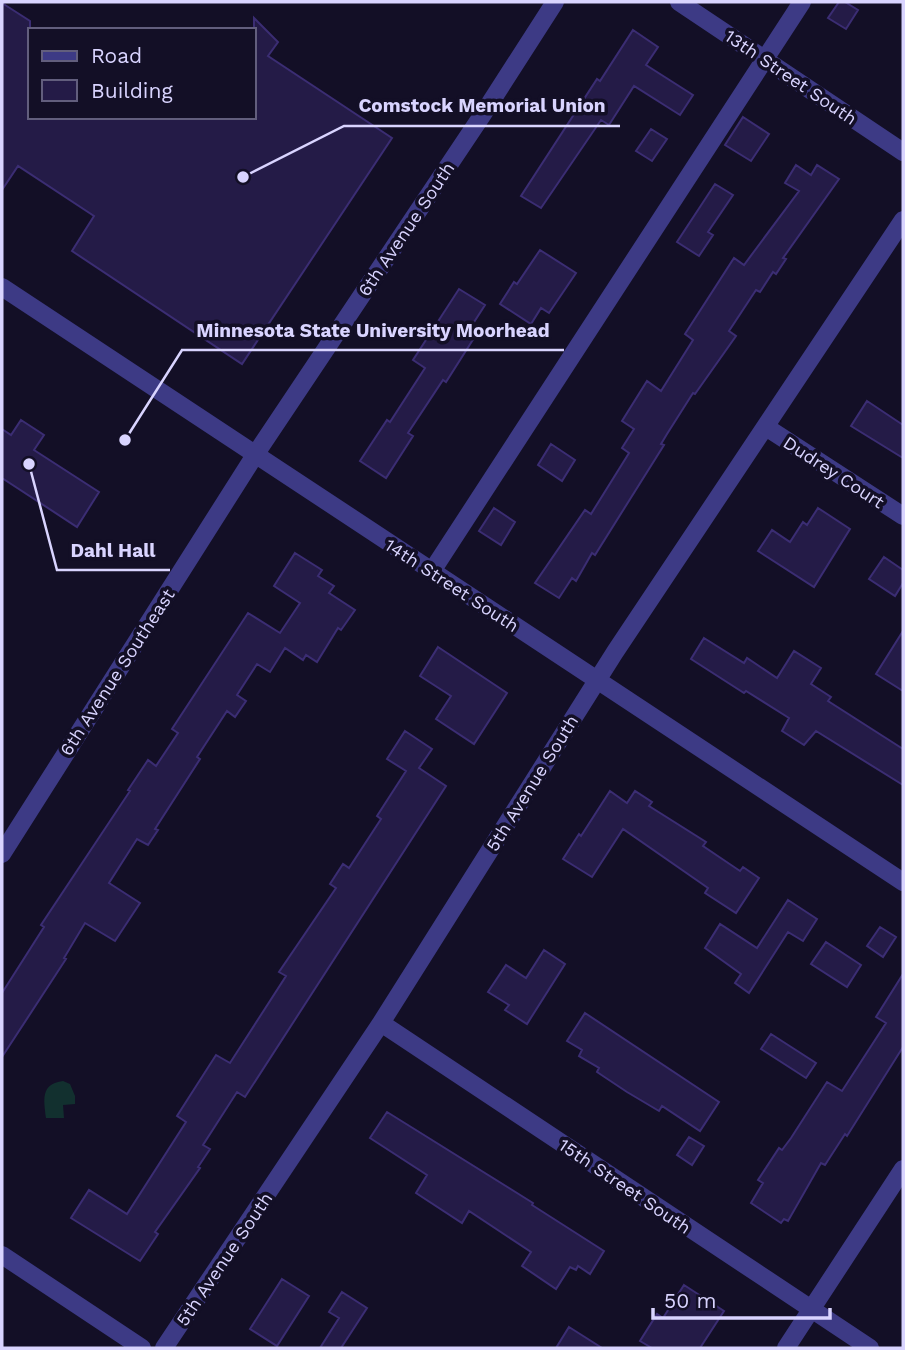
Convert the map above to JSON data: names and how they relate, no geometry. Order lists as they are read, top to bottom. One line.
{"streets":{"street":["13th Street South","6th Avenue South","Dudrey Court","14th Street South","6th Avenue Southeast","5th Avenue South","15th Street South"]},"crossings":[["6th Avenue South","14th Street South"],["6th Avenue South","6th Avenue Southeast"],["Dudrey Court","5th Avenue South"],["14th Street South","6th Avenue Southeast"],["14th Street South","5th Avenue South"],["5th Avenue South","15th Street South"]],"places":["Comstock Memorial Union","Minnesota State University Moorhead","Dahl Hall"],"legend":["Road","Building"],"scale_bar":"50 m"}
